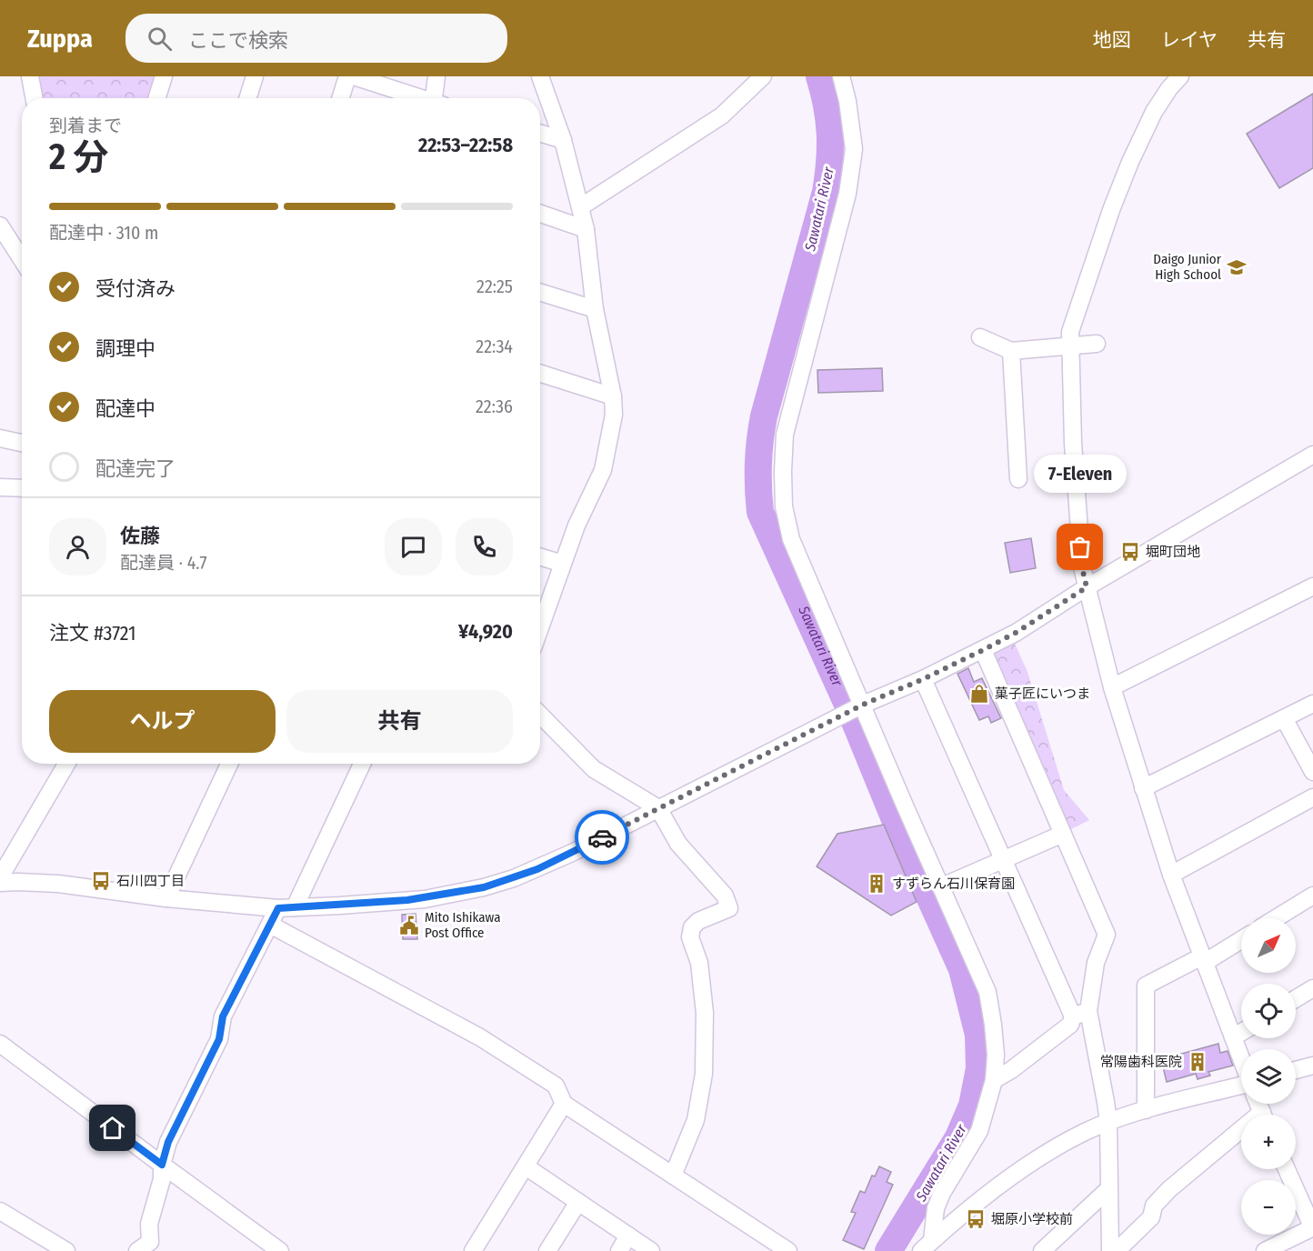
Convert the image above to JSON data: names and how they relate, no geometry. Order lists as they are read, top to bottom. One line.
{"water":["Sawatari River"],"places":{"school or university":["Daigo Junior High School"],"other":["7-Eleven"],"bus stop":["堀町団地","石川四丁目","堀原小学校前"],"shop":["菓子匠にいつま"],"building":["すずらん石川保育園","常陽歯科医院"],"public building":["Mito Ishikawa Post Office"]},"north":"top right","page":{"header":"Zuppa","search":"ここで検索","nav":["地図","レイヤ","共有"],"heading":["2 分","到着まで","22:53–22:58"],"panel":["佐藤","配達員 · 4.7","注文 #3721","¥4,920"],"bar":"配達中 · 310 m","list":[["受付済み","22:25"],["調理中","22:34"],["配達中","22:36"],"配達完了"],"bubble":"7-Eleven","buttons":["ヘルプ","共有"],"map_buttons":["+","−"]}}
